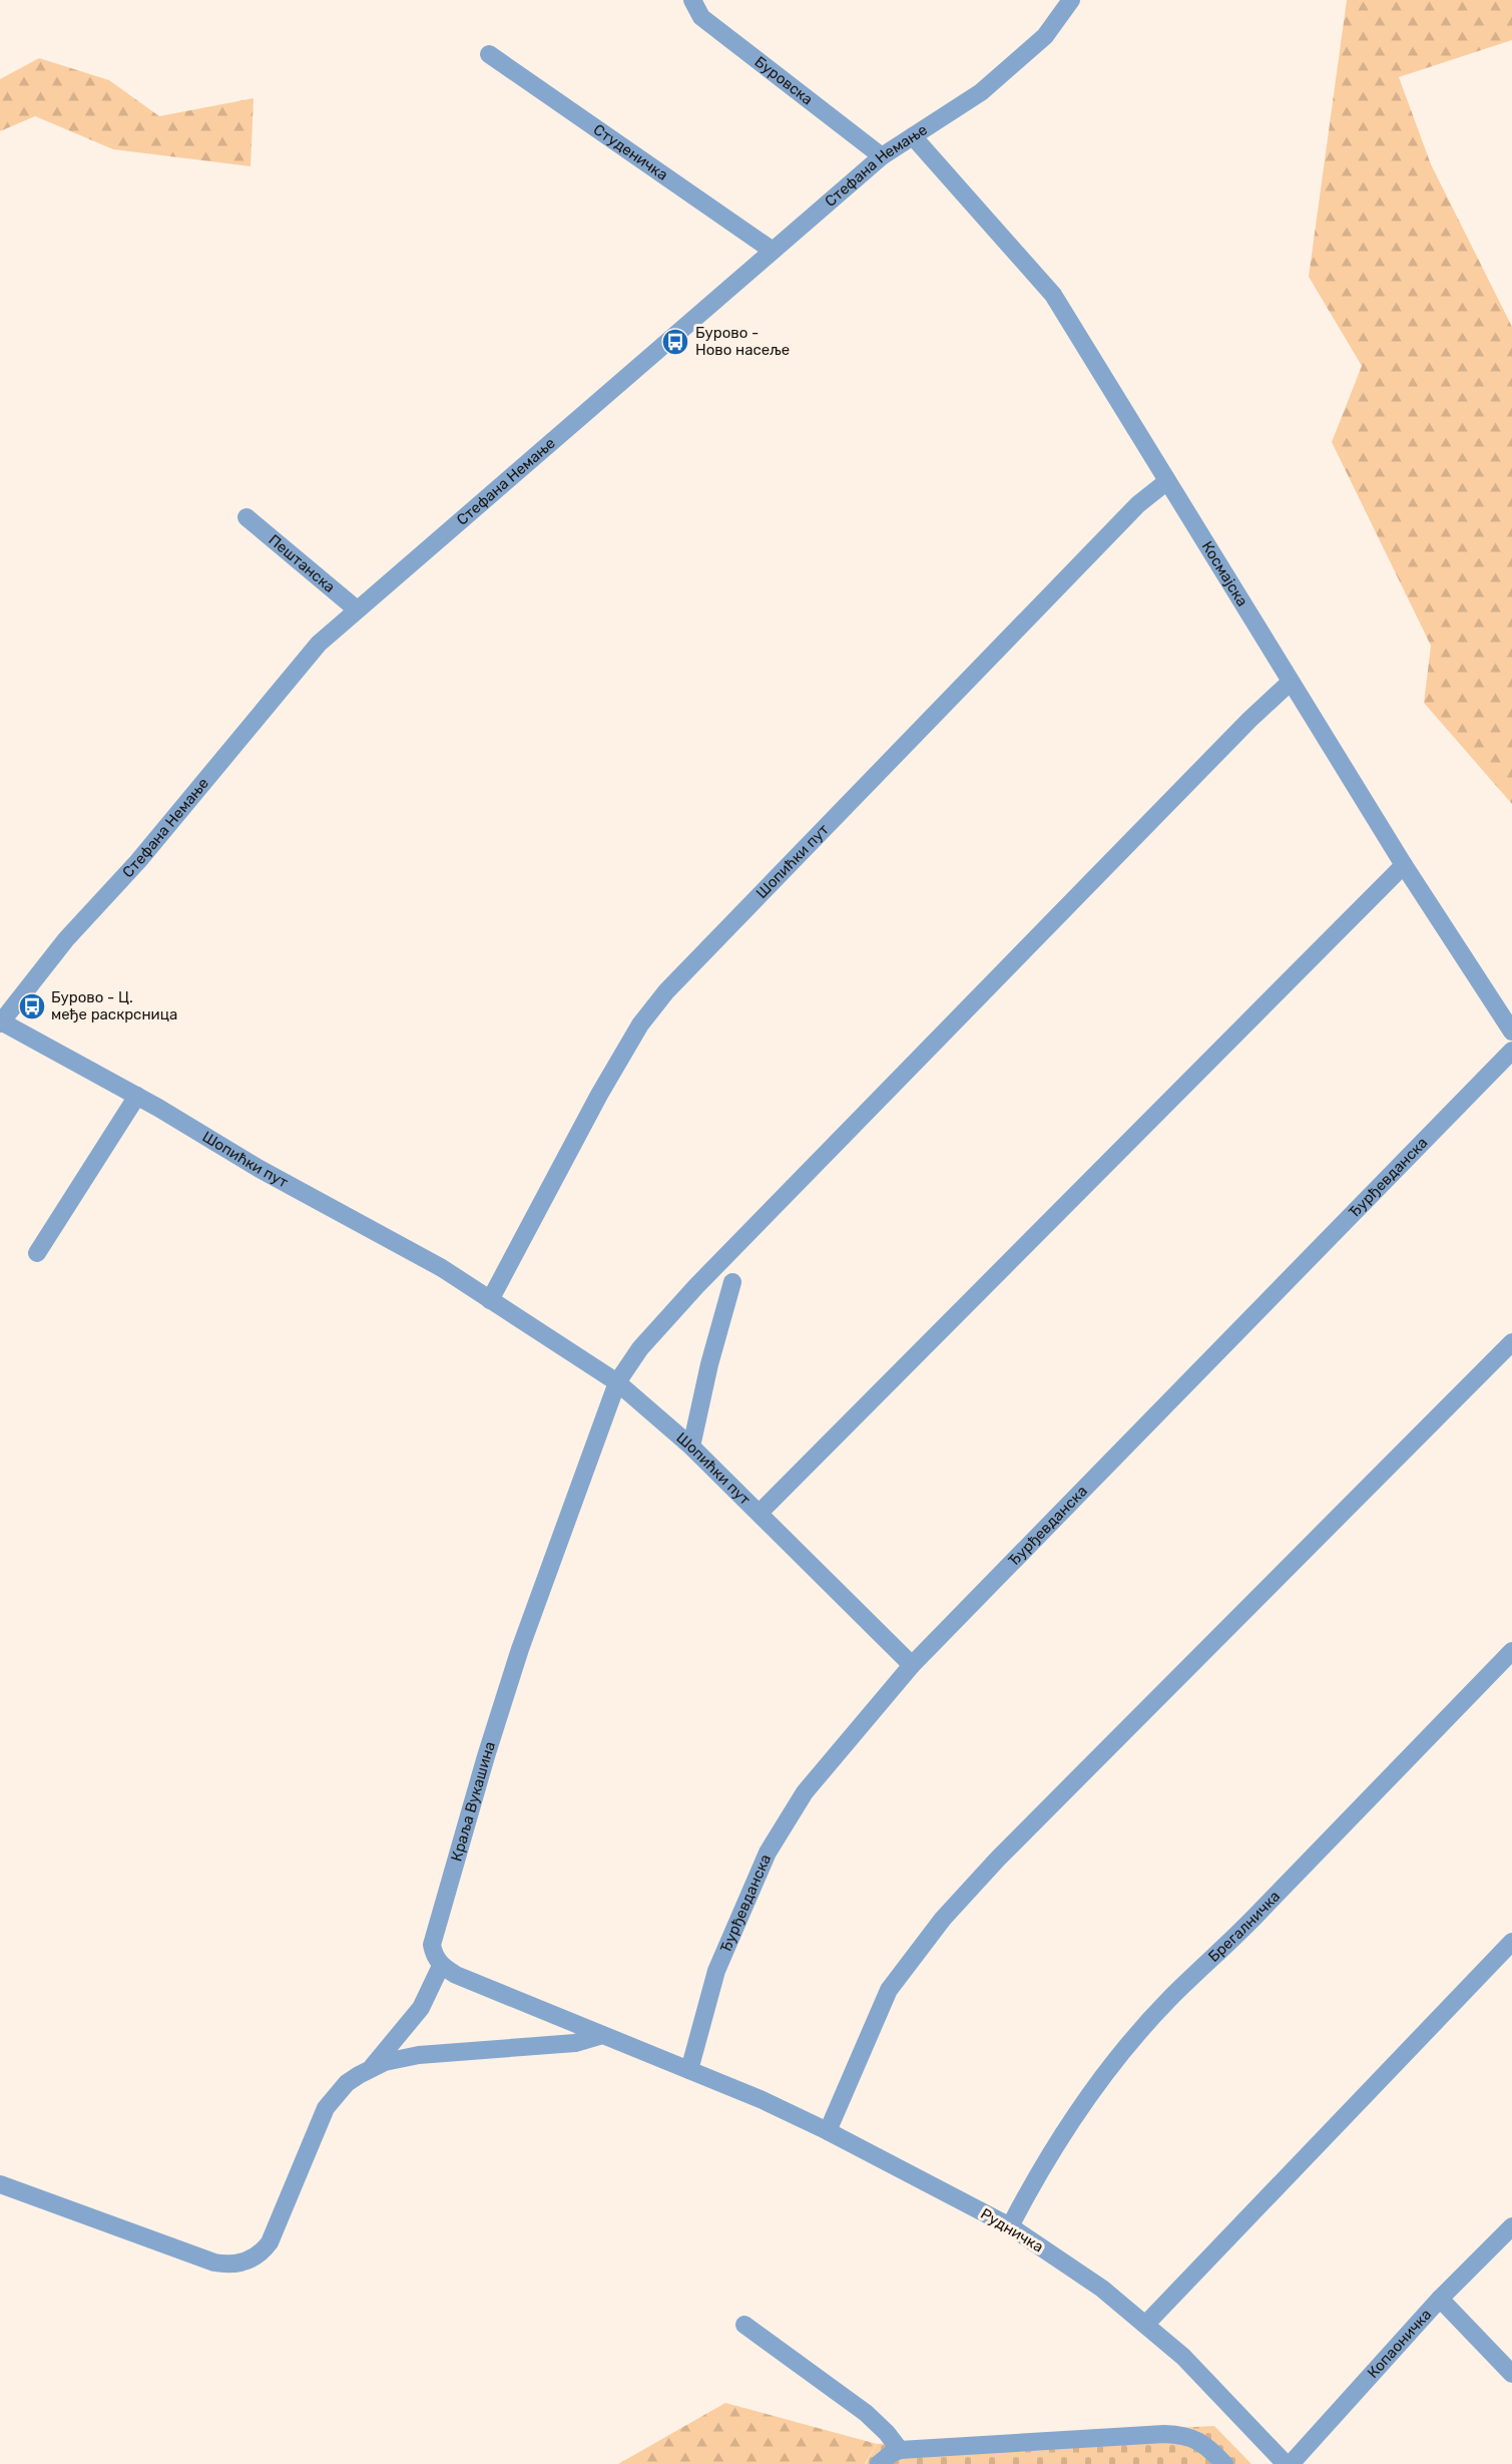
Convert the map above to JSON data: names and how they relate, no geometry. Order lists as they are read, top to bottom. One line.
{"streets":{"street":["Буровска","Студеничка","Стефана Немање","Пештанска","Космајска","Шопићки пут","Ђурђевданска","Краља Вукашина","Брегалничка","Рудничка","Копаоничка"]},"crossings":[["Буровска","Стефана Немање"],["Студеничка","Стефана Немање"],["Стефана Немање","Пештанска"],["Стефана Немање","Космајска"],["Стефана Немање","Шопићки пут"],["Космајска","Шопићки пут"],["Космајска","Краља Вукашина"],["Шопићки пут","Ђурђевданска"],["Шопићки пут","Краља Вукашина"],["Ђурђевданска","Рудничка"],["Брегалничка","Рудничка"]],"places":{"bus stop":["Бурово - Ново насеље","Бурово - Ц. међе раскрсница"]}}
